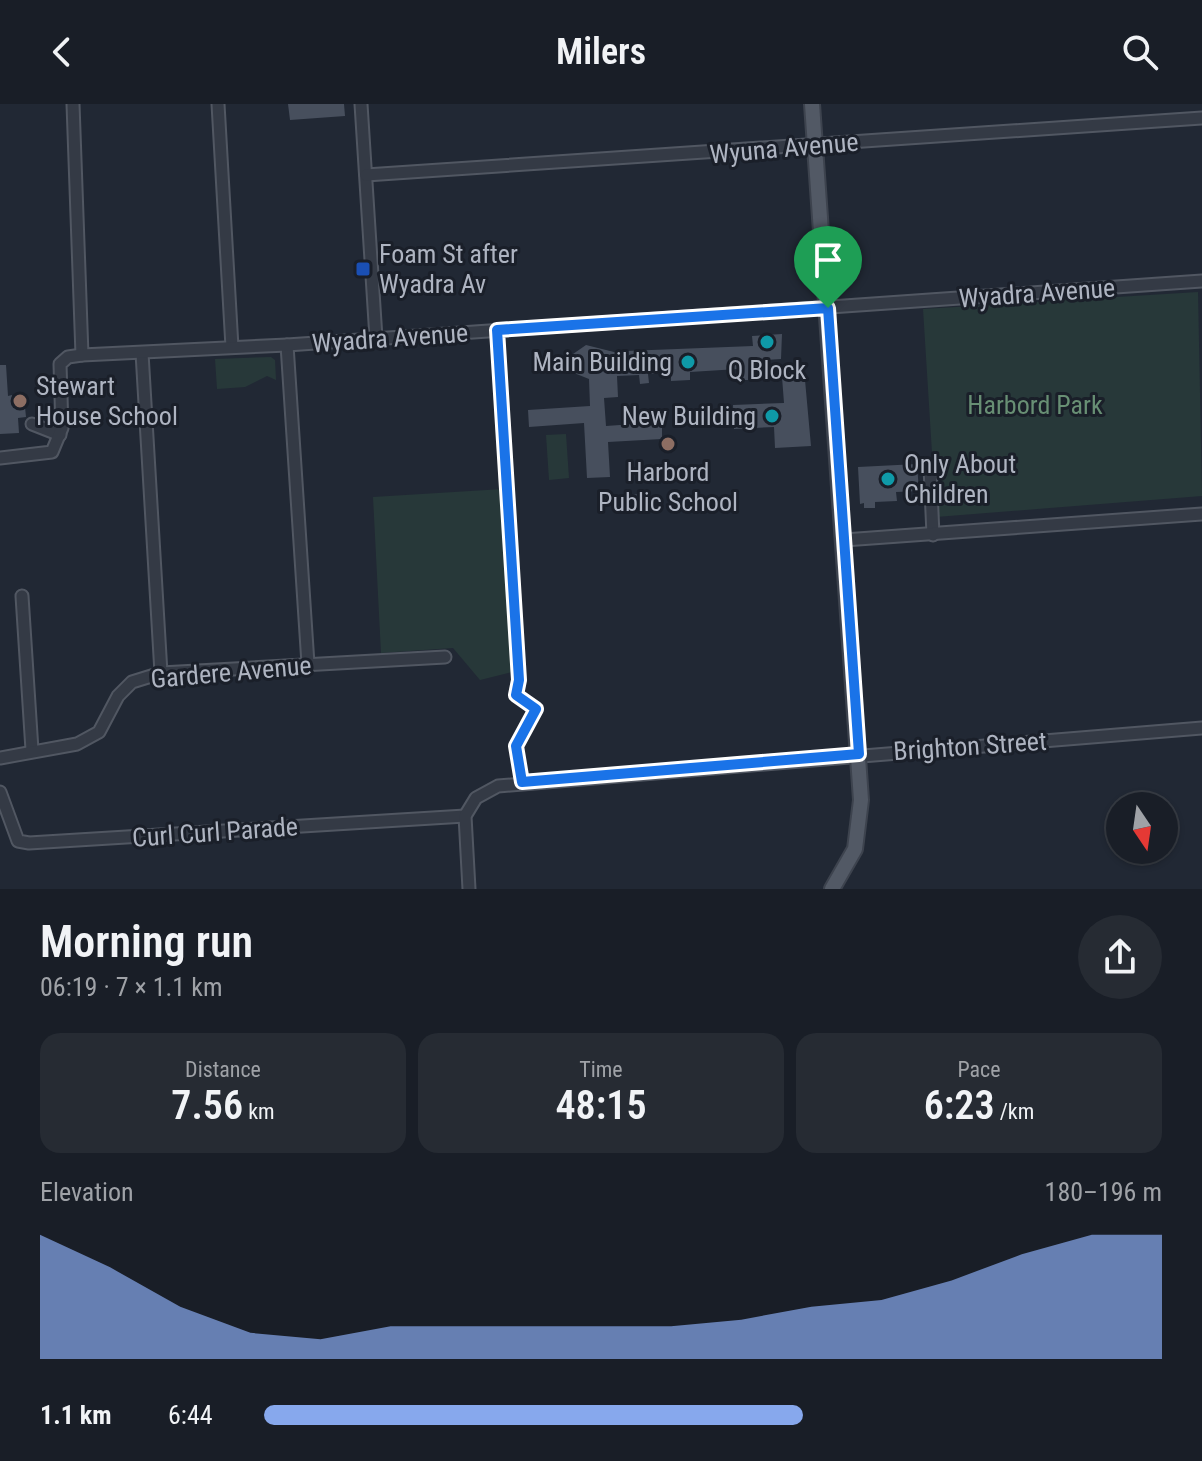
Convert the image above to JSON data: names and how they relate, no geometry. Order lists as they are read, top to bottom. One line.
{"streets":{"street":["Wyuna Avenue","Wyadra Avenue","Gardere Avenue","Brighton Street","Curl Curl Parade"]},"crossings":[["Brighton Street","Curl Curl Parade"]],"parks":["Harbord Park"],"places":{"transit":["Foam St after Wyadra Av"],"other":["Q Block","Main Building","Stewart House School","New Building","Harbord Public School","Only About Children"]},"north":"bottom","page":{"header":"Milers","heading":["Morning run","06:19 · 7 × 1.1 km"],"stats":[["Distance","7.56 km"],["Time","48:15"],["Pace","6:23 /km"]],"chart":["Elevation","180–196 m"],"list":[{"name":"1.1 km","note":"6:44"}]}}
